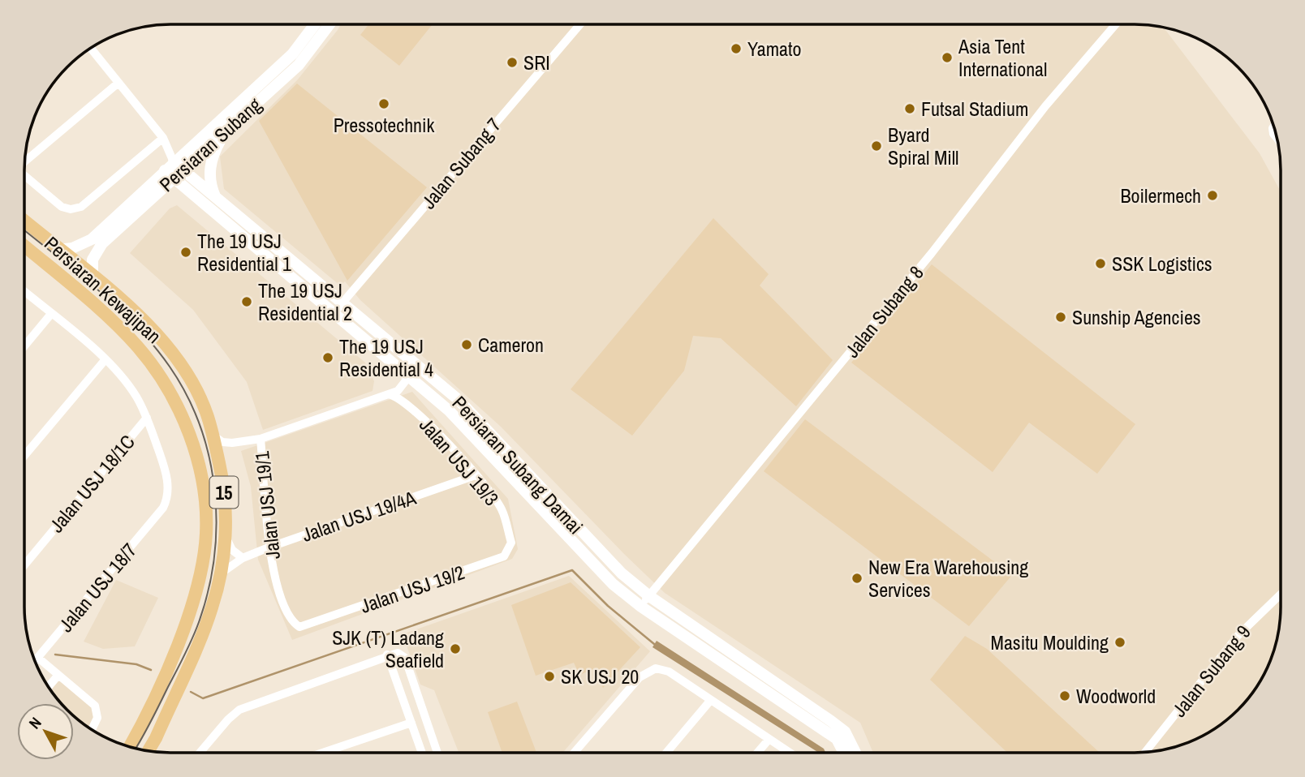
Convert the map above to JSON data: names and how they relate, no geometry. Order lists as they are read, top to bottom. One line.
{"streets":{"main road":["Persiaran Kewajipan","15"],"street":["Persiaran Subang","Jalan Subang 7","Jalan Subang 8","Jalan USJ 19/3","Persiaran Subang Damai","Jalan USJ 18/1C","Jalan USJ 19/1","Jalan USJ 19/4A","Jalan USJ 18/7","Jalan USJ 19/2","Jalan Subang 9"]},"crossings":[["Persiaran Subang","Persiaran Kewajipan"],["Persiaran Subang","Persiaran Subang Damai"],["Jalan Subang 7","Persiaran Subang Damai"],["Persiaran Kewajipan","Jalan USJ 19/4A"],["Jalan Subang 8","Persiaran Subang Damai"],["Jalan USJ 19/3","Jalan USJ 19/4A"],["Jalan USJ 19/3","Jalan USJ 19/2"],["Jalan USJ 18/1C","Jalan USJ 18/7"],["Jalan USJ 19/1","Jalan USJ 19/4A"],["Jalan USJ 19/1","Jalan USJ 19/2"]],"places":["Yamato","Asia Tent International","SRI","Pressotechnik","Futsal Stadium","Byard Spiral Mill","Boilermech","The 19 USJ Residential 1","SSK Logistics","The 19 USJ Residential 2","Sunship Agencies","Cameron","The 19 USJ Residential 4","New Era Warehousing Services","Masitu Moulding","SJK (T) Ladang Seafield","SK USJ 20","Woodworld"],"north":"top left"}
